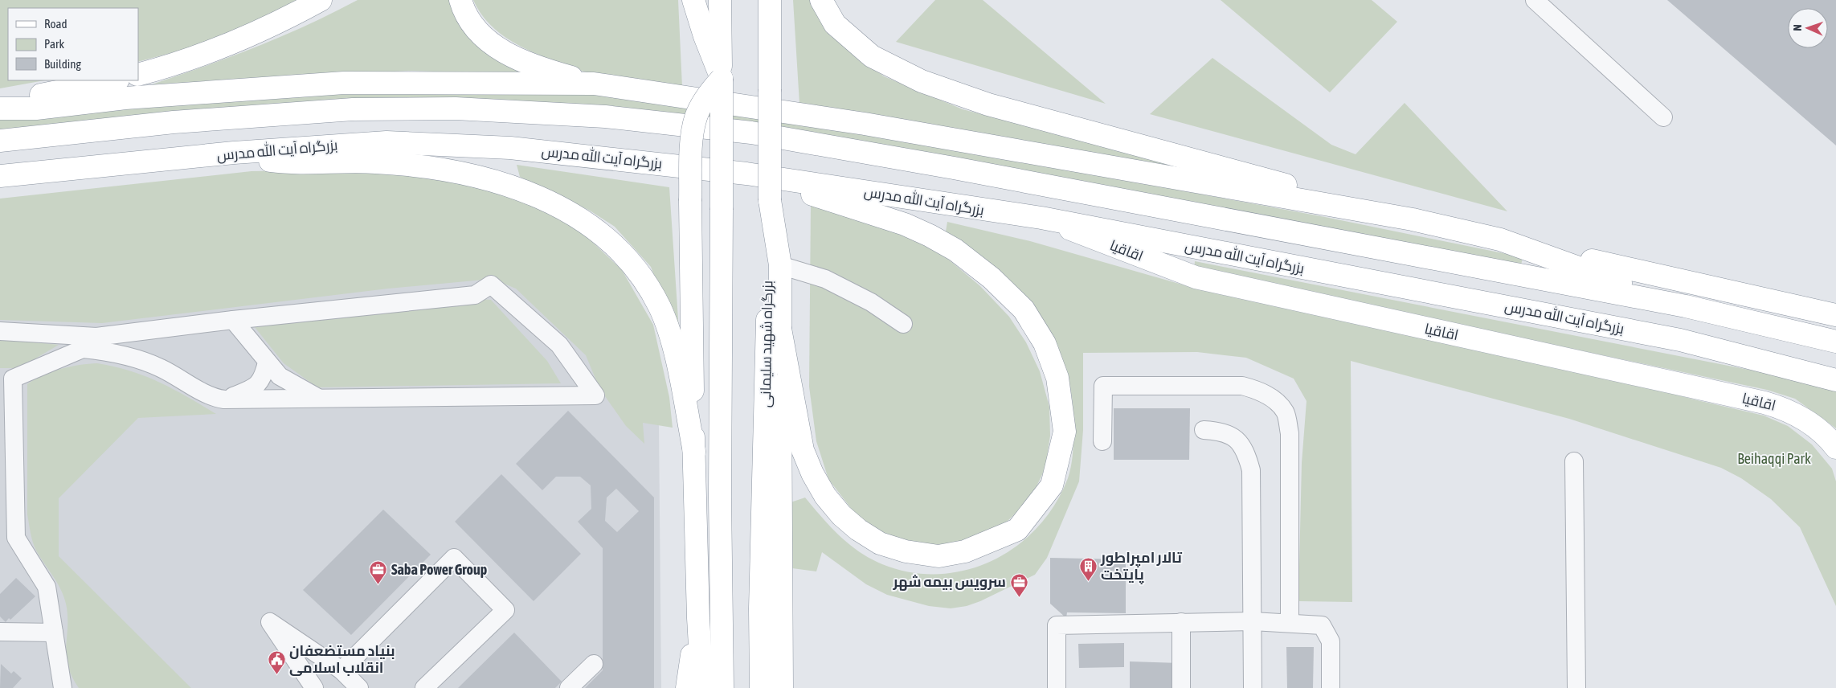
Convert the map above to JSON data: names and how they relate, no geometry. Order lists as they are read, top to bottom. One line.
{"streets":{"main road":["بزرگراه آیت الله مدرس","اقاقیا","بزرگراه شهید سلیمانی"]},"crossings":[["بزرگراه آیت الله مدرس","اقاقیا"]],"parks":["Beihaqqi Park"],"places":{"building":["تالار امپراطور پایتخت"],"office":["Saba Power Group","سرویس بیمه شهر"],"public building":["بنیاد مستضعفان انقلاب اسلامی"]},"legend":["Road","Park","Building"],"north":"left"}
